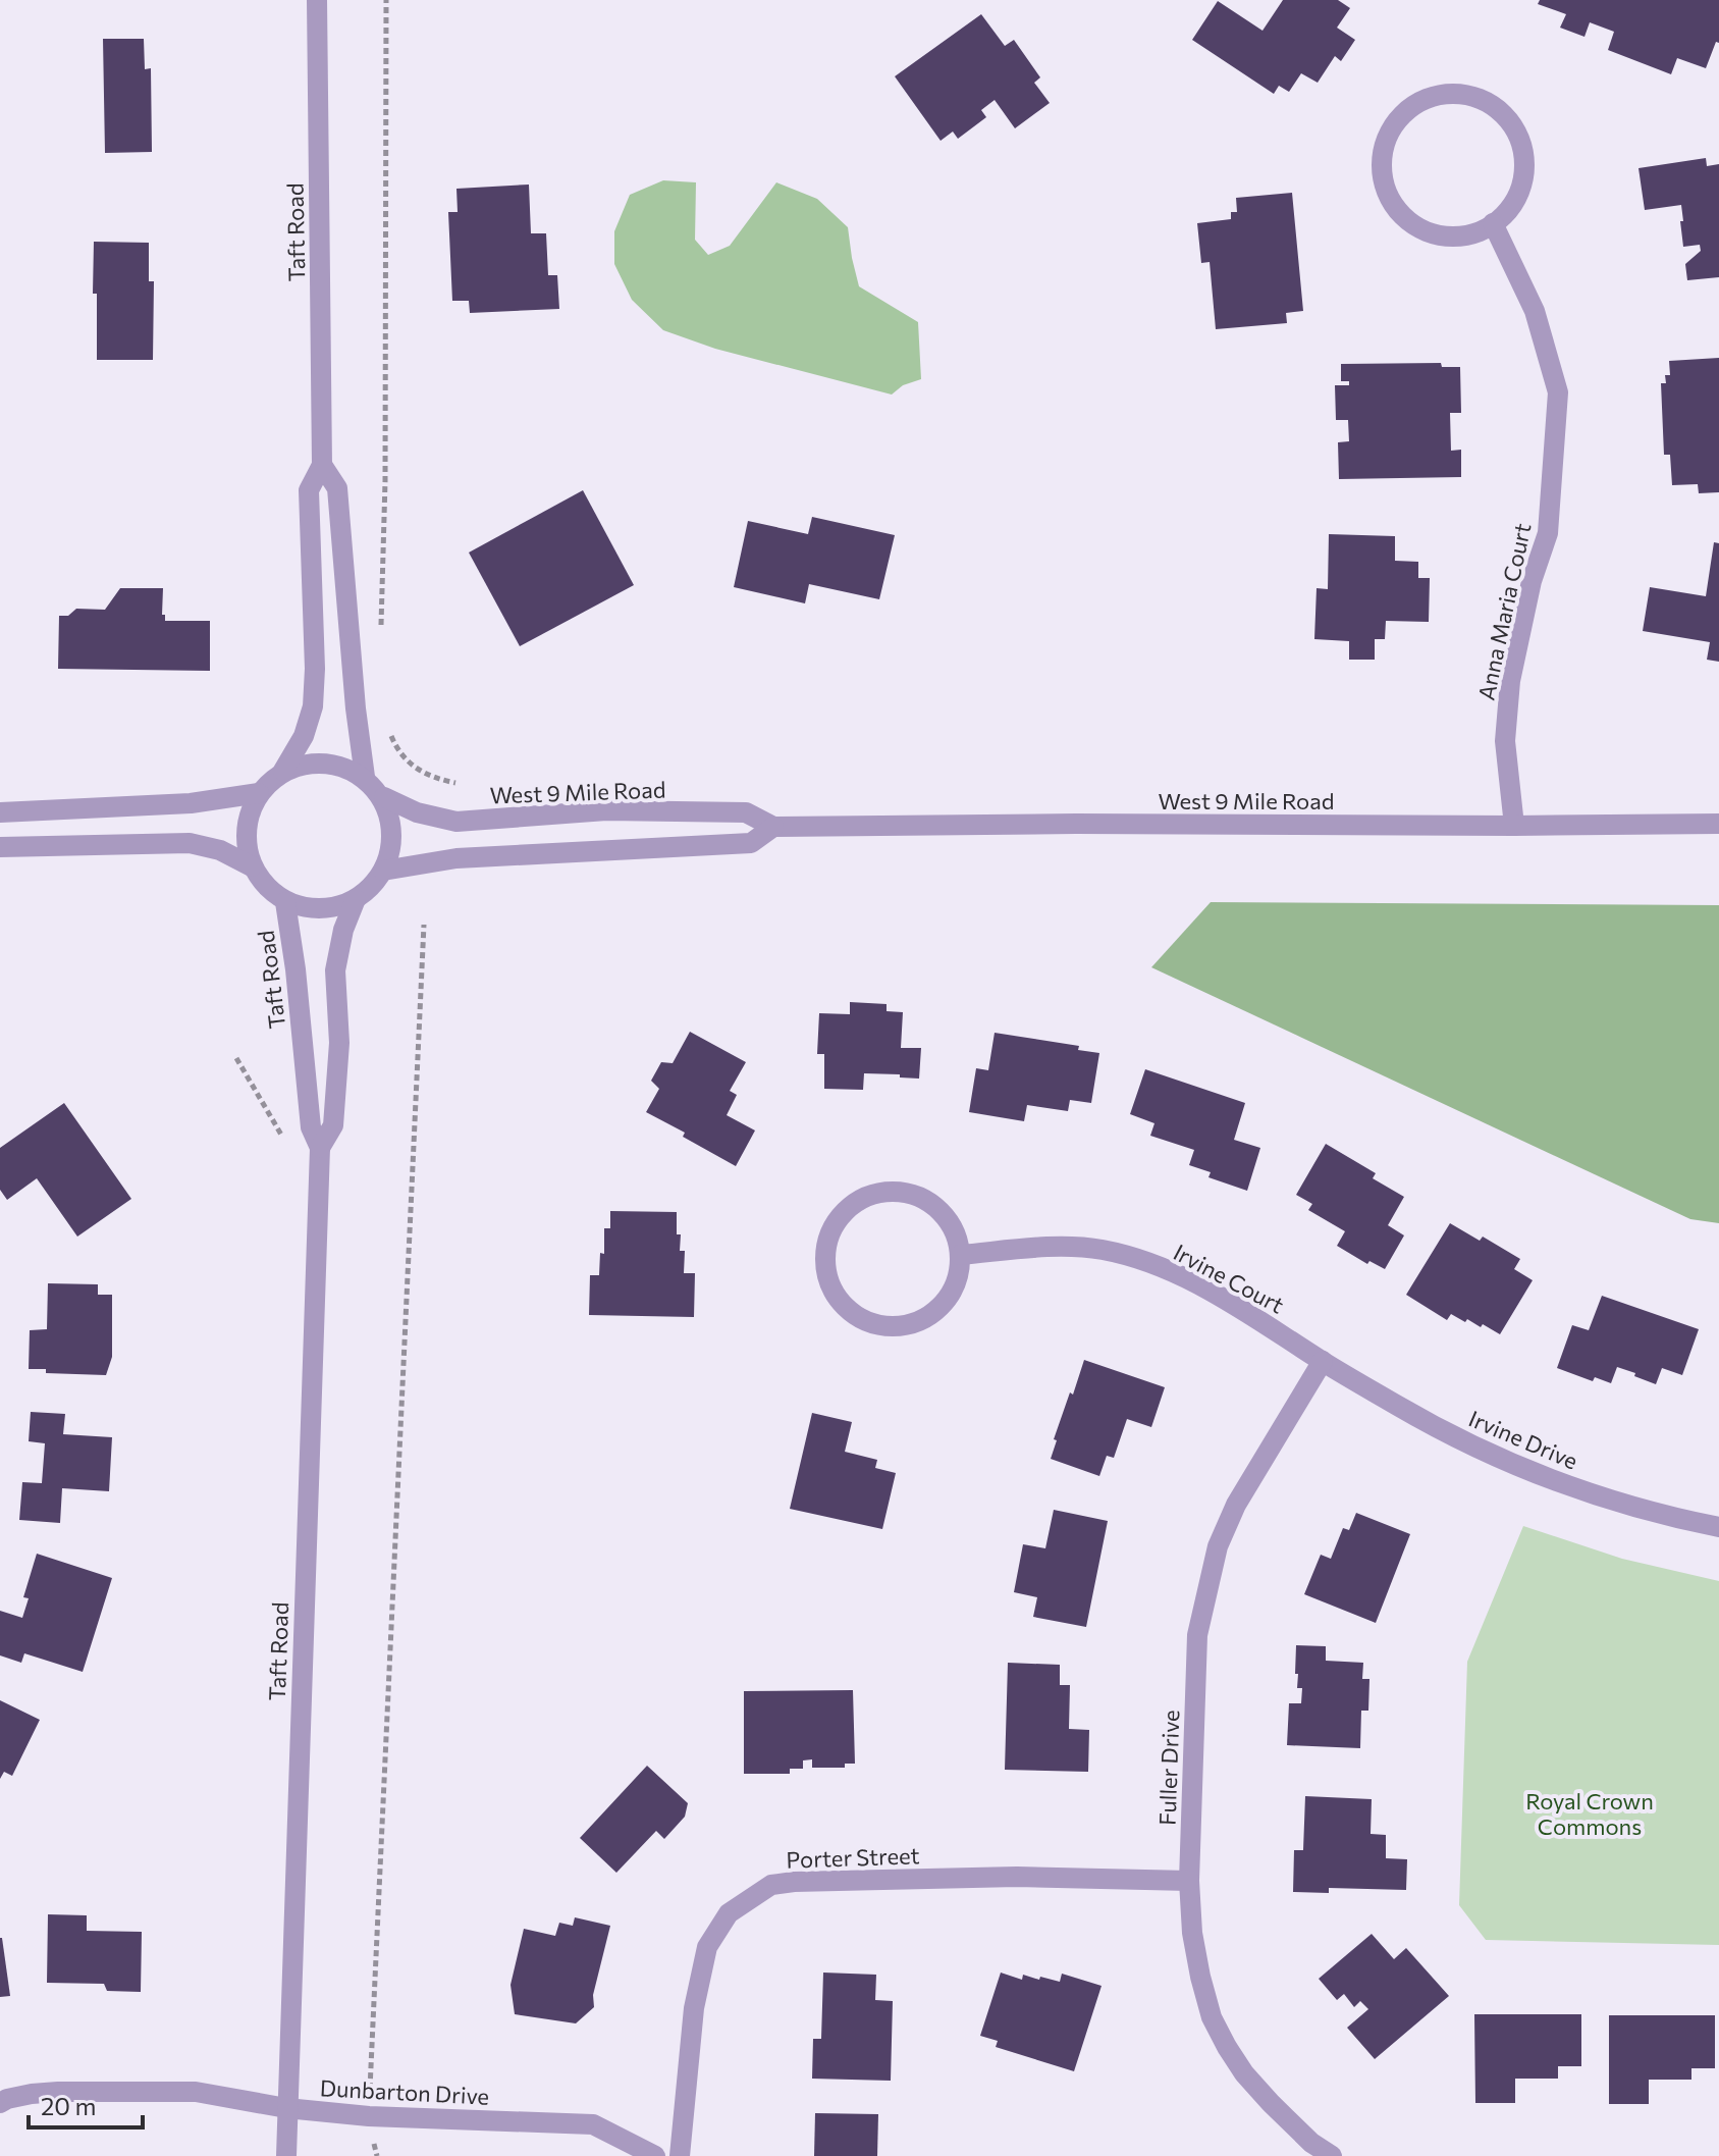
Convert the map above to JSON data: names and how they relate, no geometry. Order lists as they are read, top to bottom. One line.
{"streets":{"street":["Taft Road","Anna Maria Court","West 9 Mile Road","Irvine Court","Irvine Drive","Fuller Drive","Porter Street","Dunbarton Drive"]},"crossings":[["Taft Road","West 9 Mile Road"],["Taft Road","Dunbarton Drive"],["Anna Maria Court","West 9 Mile Road"],["Irvine Court","Irvine Drive"],["Irvine Court","Fuller Drive"],["Irvine Drive","Fuller Drive"],["Fuller Drive","Porter Street"]],"parks":["Royal Crown Commons"],"scale_bar":"20 m"}
